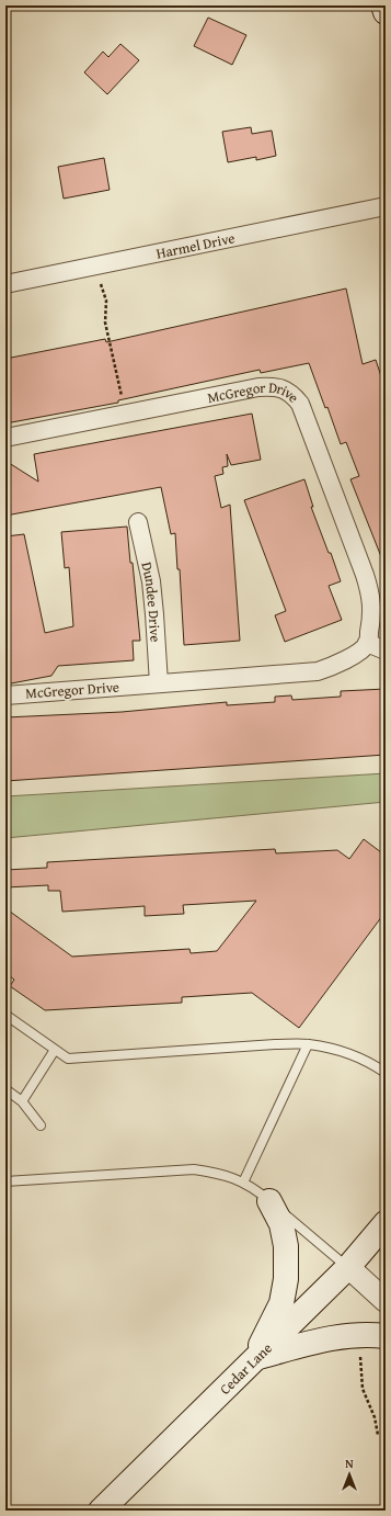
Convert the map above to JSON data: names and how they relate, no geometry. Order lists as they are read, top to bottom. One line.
{"streets":{"main road":["Cedar Lane"],"street":["Harmel Drive","McGregor Drive","Dundee Drive"]},"crossings":[["McGregor Drive","Dundee Drive"]],"north":"top"}
